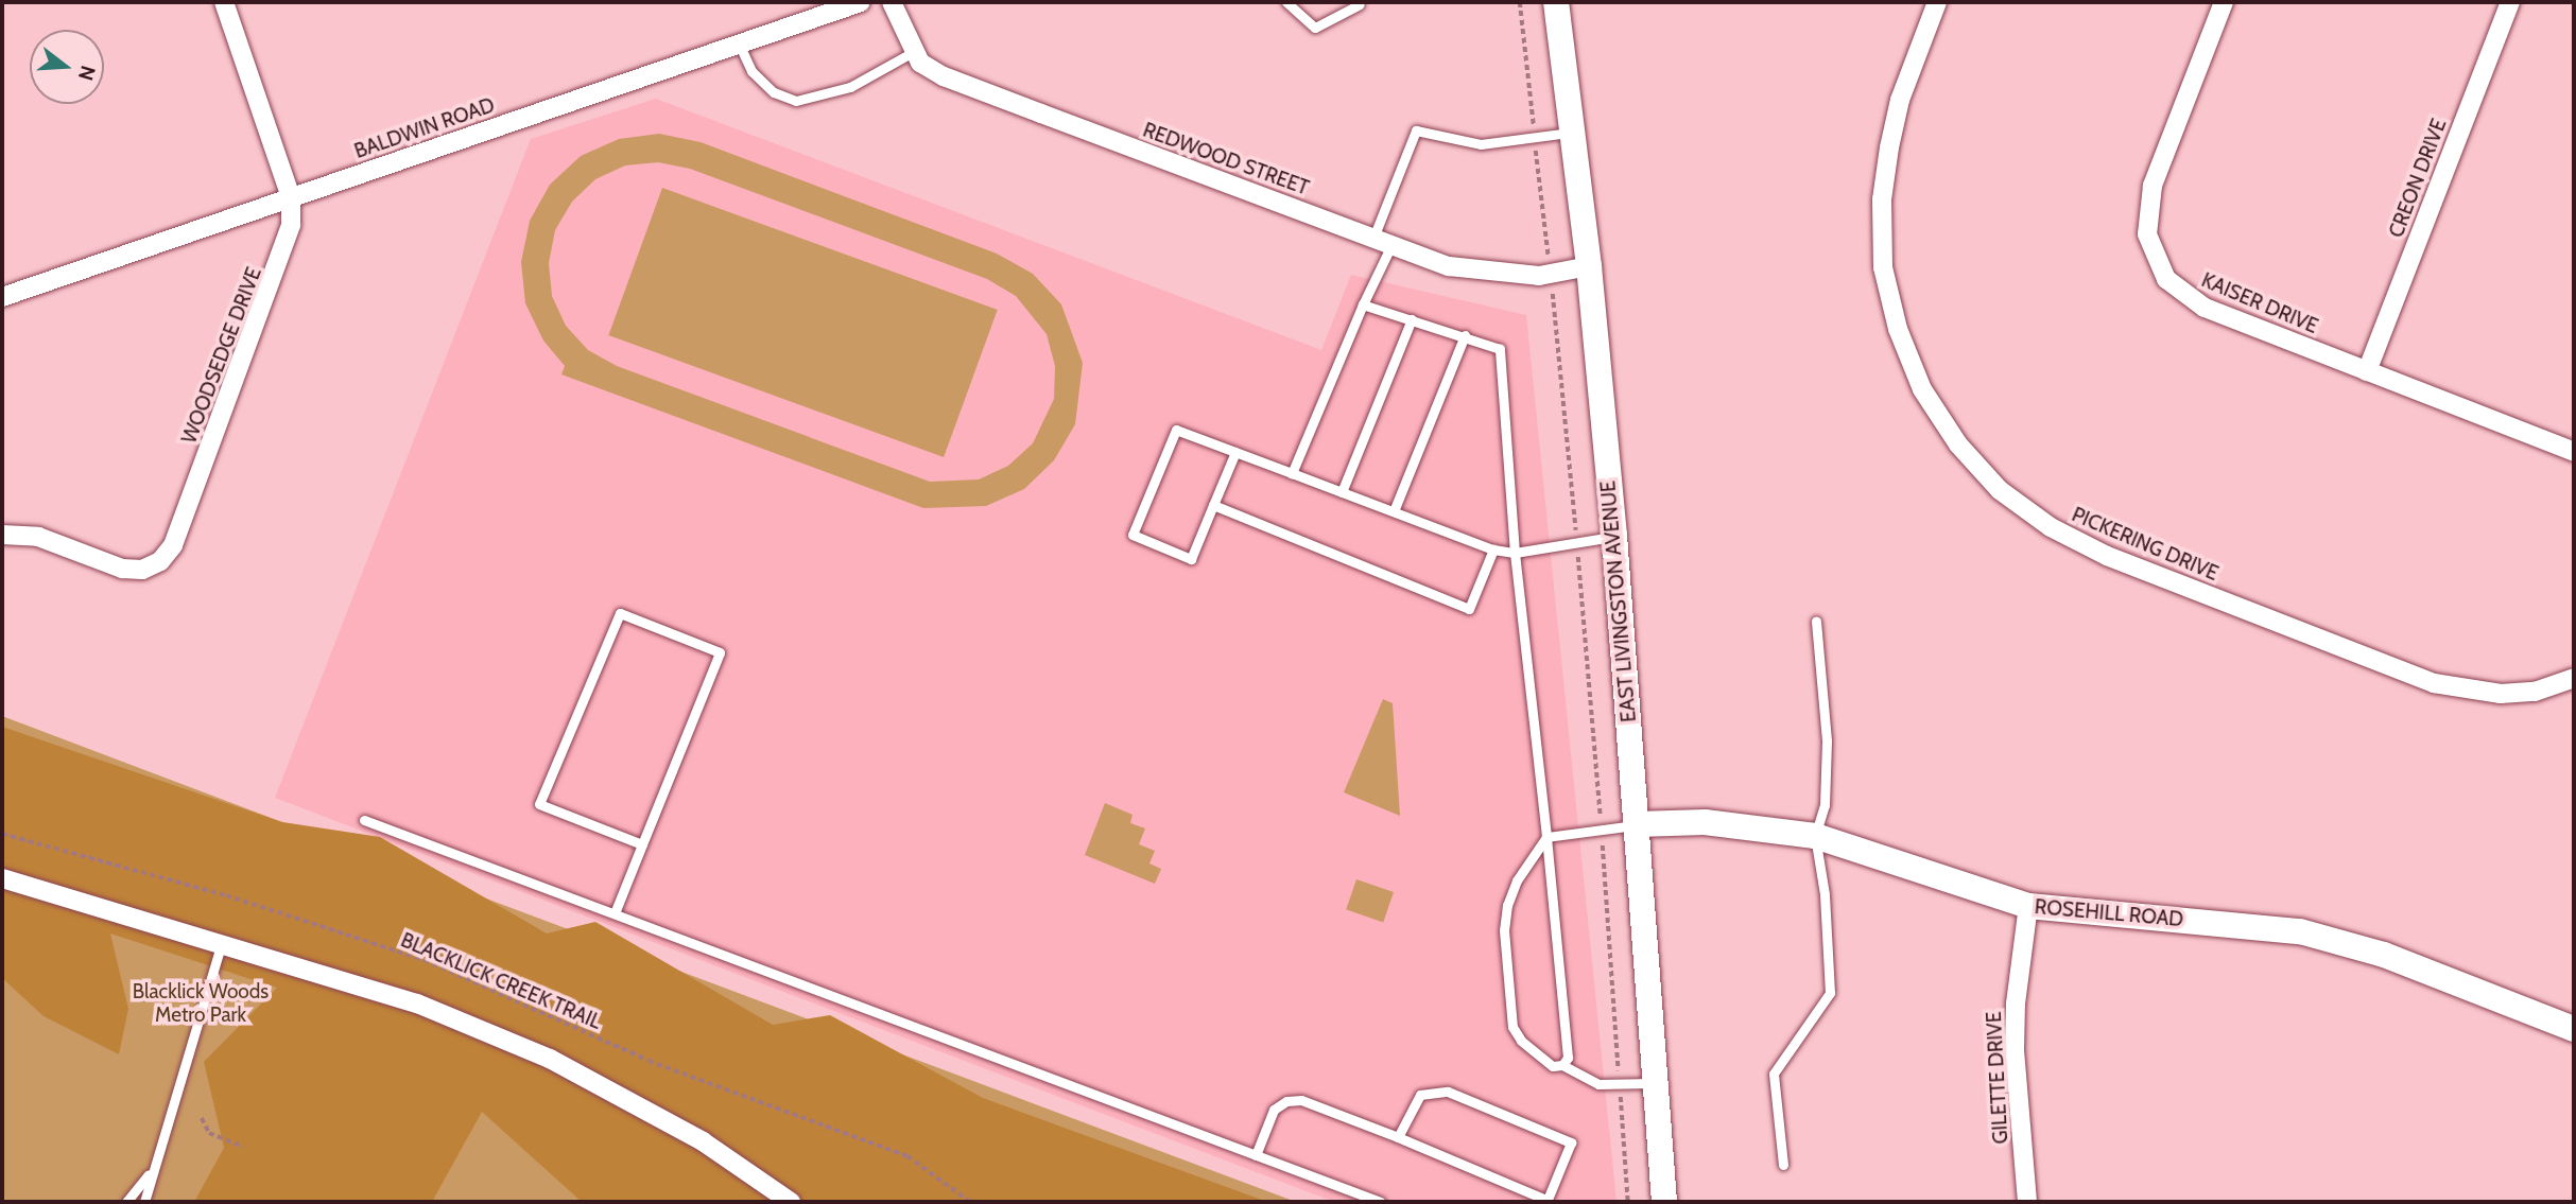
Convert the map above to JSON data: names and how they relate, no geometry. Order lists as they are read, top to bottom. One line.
{"streets":{"main road":["EAST LIVINGSTON AVENUE","ROSEHILL ROAD"],"street":["BALDWIN ROAD","REDWOOD STREET","CREON DRIVE","KAISER DRIVE","WOODSEDGE DRIVE","PICKERING DRIVE","GILETTE DRIVE"],"path":["BLACKLICK CREEK TRAIL"]},"crossings":[["BALDWIN ROAD","WOODSEDGE DRIVE"],["REDWOOD STREET","EAST LIVINGSTON AVENUE"],["CREON DRIVE","KAISER DRIVE"],["EAST LIVINGSTON AVENUE","ROSEHILL ROAD"],["ROSEHILL ROAD","GILETTE DRIVE"]],"parks":["Blacklick Woods Metro Park"],"north":"right"}
